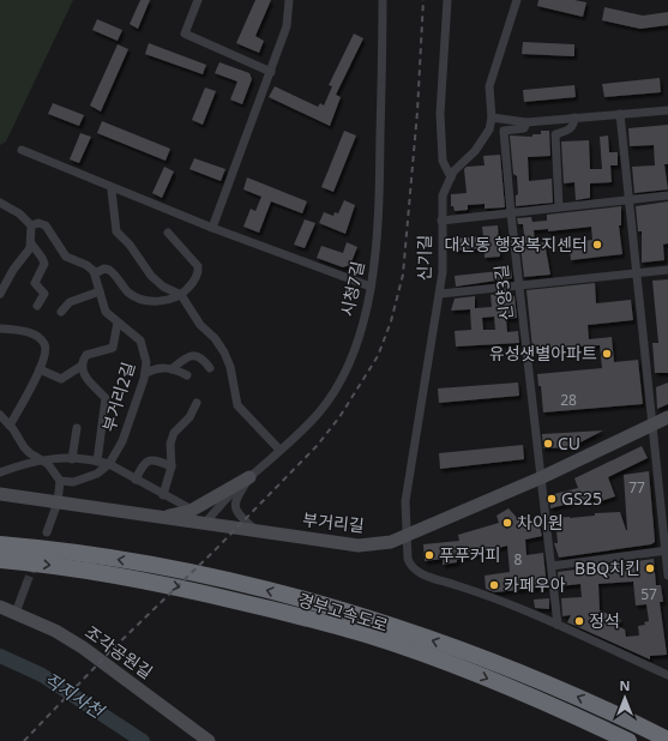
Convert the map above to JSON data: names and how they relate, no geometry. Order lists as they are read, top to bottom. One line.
{"streets":{"highway":["경부고속도로"],"street":["신기길","시청7길","신양3길","부거리2길","부거리길","조각공원길"]},"crossings":[["신기길","신양3길"],["신기길","부거리길"],["시청7길","부거리길"],["신양3길","부거리길"]],"water":["직지사천"],"places":["대신동 행정복지센터","유성샛별아파트","CU","GS25","차이원","푸푸커피","BBQ치킨","카페우아","정석"],"house_numbers":["28","77","8","57"],"north":"top"}
